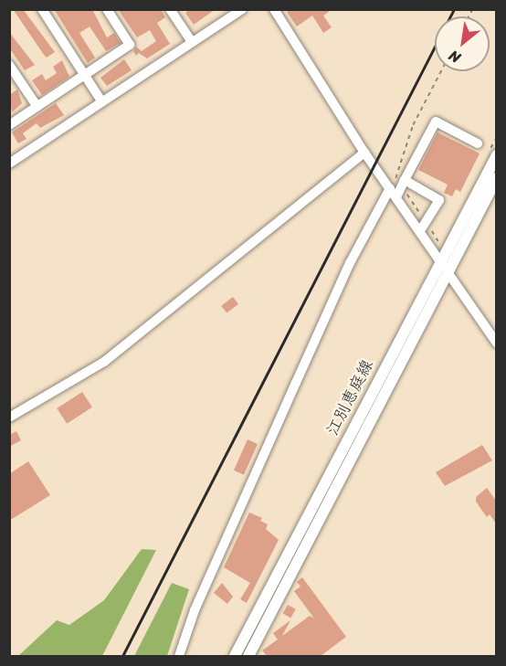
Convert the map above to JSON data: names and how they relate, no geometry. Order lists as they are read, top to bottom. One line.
{"streets":{"main road":["江別恵庭線"]},"north":"bottom left"}
